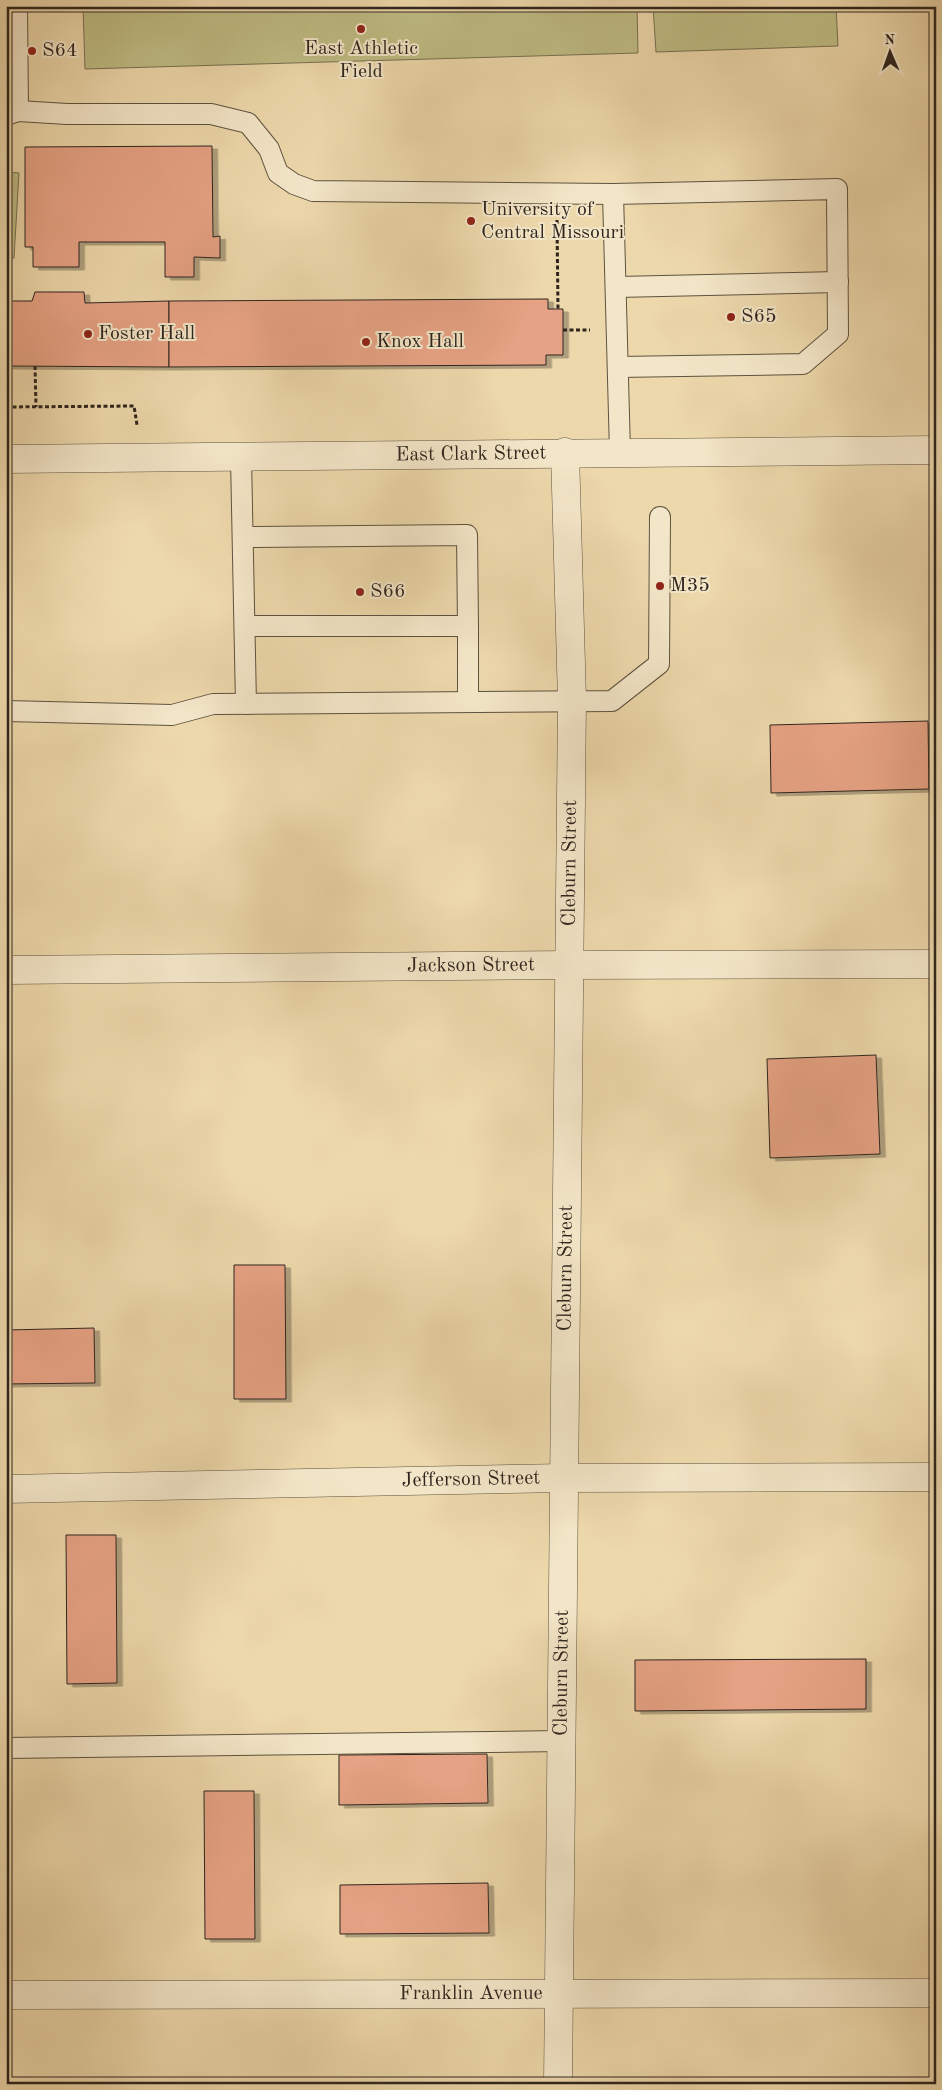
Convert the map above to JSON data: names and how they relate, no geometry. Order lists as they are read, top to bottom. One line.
{"streets":{"street":["East Clark Street","Cleburn Street","Jackson Street","Jefferson Street","Franklin Avenue"]},"crossings":[["East Clark Street","Cleburn Street"],["Cleburn Street","Jackson Street"],["Cleburn Street","Jefferson Street"],["Cleburn Street","Franklin Avenue"]],"places":["East Athletic Field","S64","University of Central Missouri","S65","Foster Hall","Knox Hall","M35","S66"],"north":"top"}
